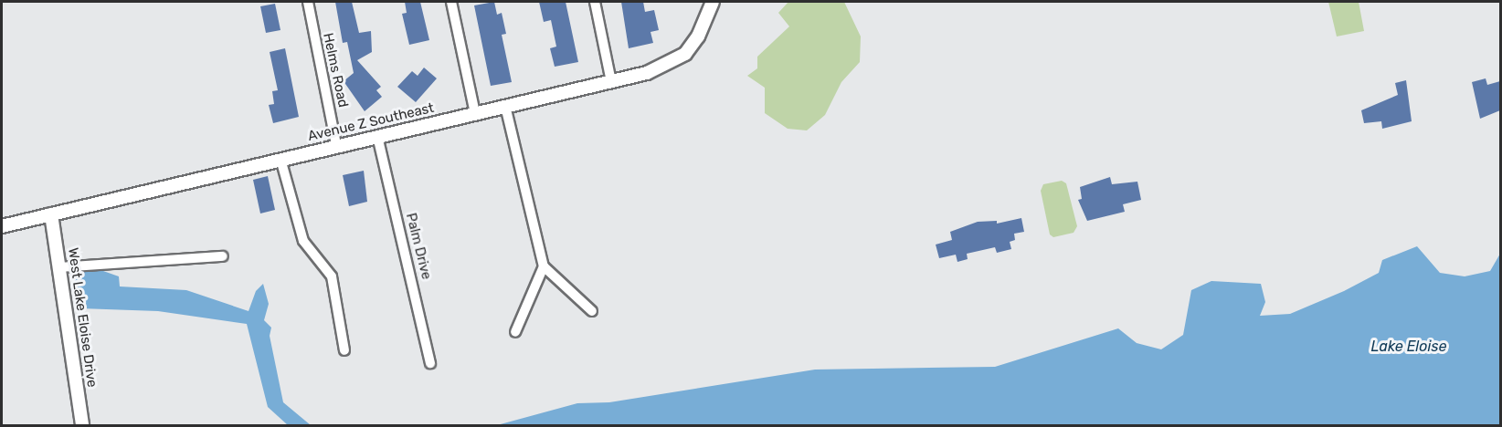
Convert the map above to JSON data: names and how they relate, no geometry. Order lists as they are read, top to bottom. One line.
{"streets":{"street":["Helms Road","Avenue Z Southeast","Palm Drive","West Lake Eloise Drive"]},"crossings":[["Helms Road","Avenue Z Southeast"],["Avenue Z Southeast","Palm Drive"],["Avenue Z Southeast","West Lake Eloise Drive"]],"water":["Lake Eloise"]}
